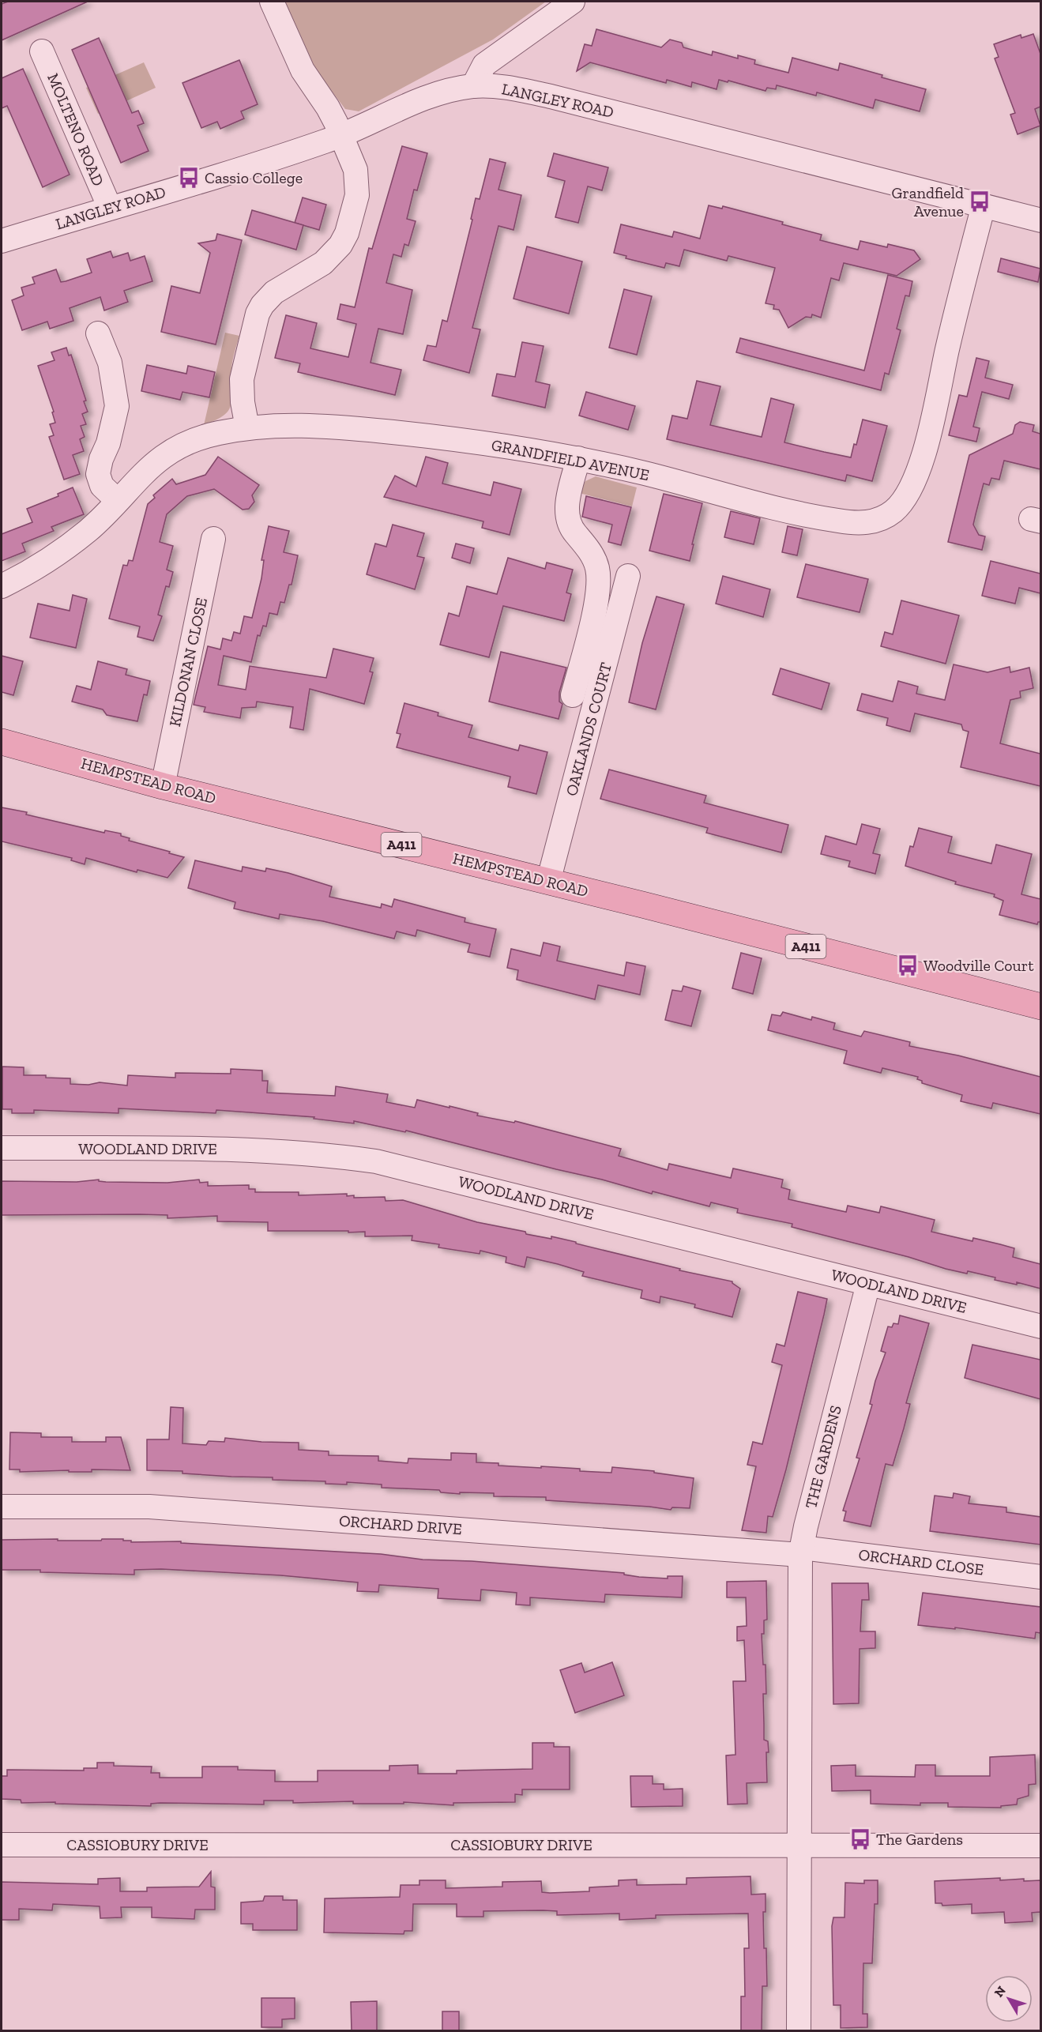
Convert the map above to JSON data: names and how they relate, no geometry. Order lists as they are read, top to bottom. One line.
{"streets":{"main road":["HEMPSTEAD ROAD","A411"],"street":["LANGLEY ROAD","MOLTENO ROAD","GRANDFIELD AVENUE","KILDONAN CLOSE","OAKLANDS COURT","WOODLAND DRIVE","THE GARDENS","ORCHARD DRIVE","ORCHARD CLOSE","CASSIOBURY DRIVE"]},"crossings":[["LANGLEY ROAD","MOLTENO ROAD"],["LANGLEY ROAD","GRANDFIELD AVENUE"],["KILDONAN CLOSE","HEMPSTEAD ROAD"],["OAKLANDS COURT","HEMPSTEAD ROAD"],["WOODLAND DRIVE","THE GARDENS"],["THE GARDENS","ORCHARD DRIVE"],["THE GARDENS","ORCHARD CLOSE"],["THE GARDENS","CASSIOBURY DRIVE"],["ORCHARD DRIVE","ORCHARD CLOSE"]],"places":{"bus stop":["Cassio College","Grandfield Avenue","Woodville Court","The Gardens"]},"north":"top left"}
